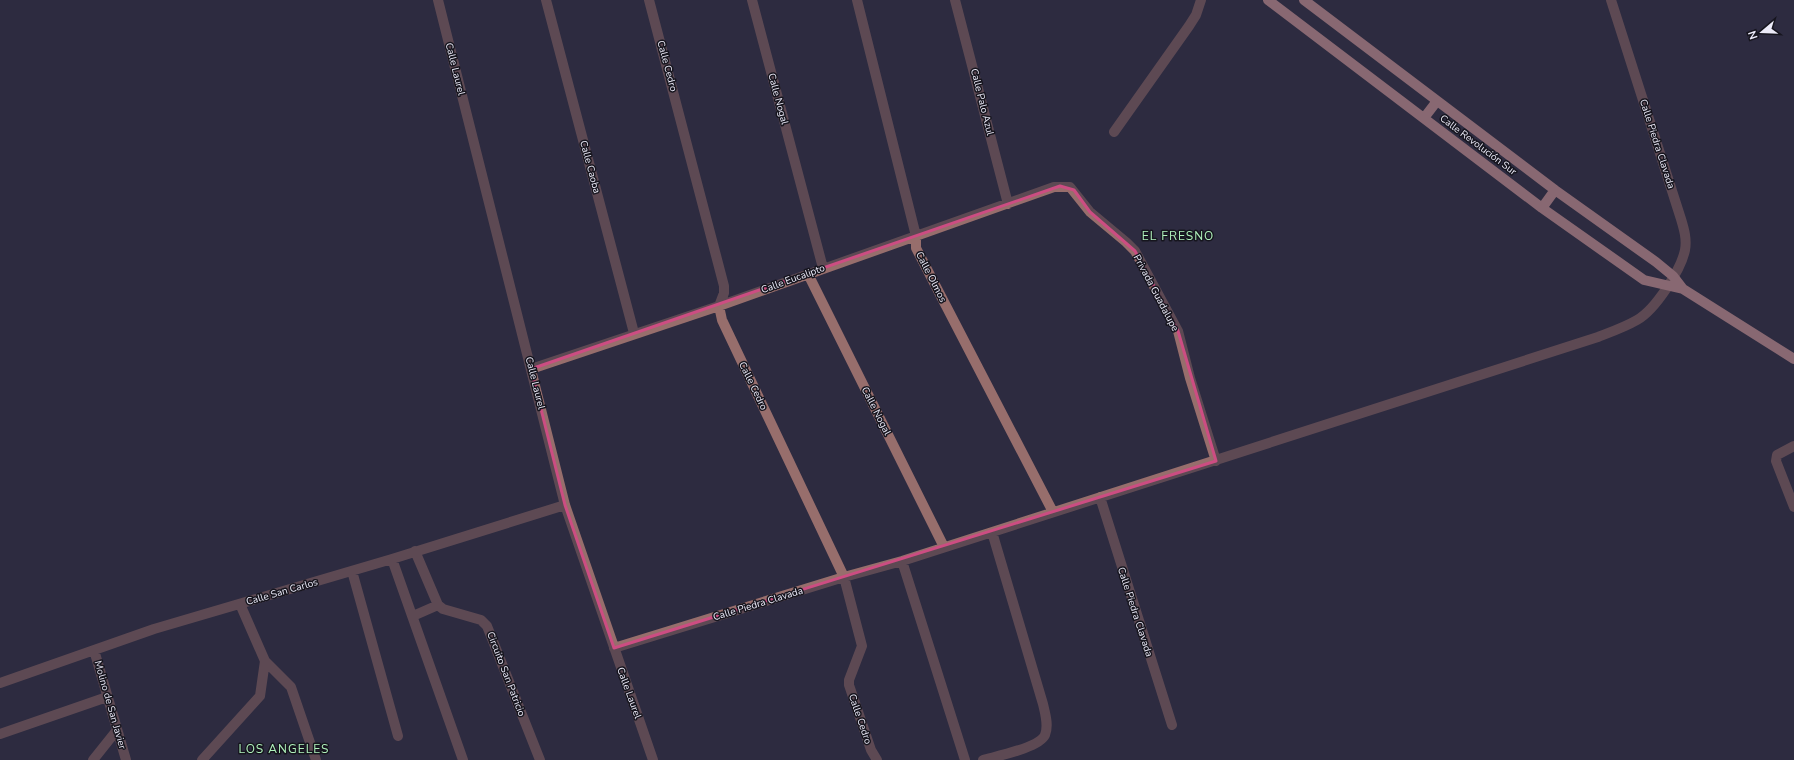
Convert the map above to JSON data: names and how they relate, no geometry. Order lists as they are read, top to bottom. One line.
{"streets":{"main road":["Calle Revolución Sur"],"street":["Calle Cedro","Calle Laurel","Calle Nogal","Calle Palo Azul","Calle Piedra Clavada","Calle Caoba","Calle Olmos","Calle Eucalipto","Privada Guadalupe","Calle San Carlos","Circuito San Patricio","Molino de San Javier"]},"crossings":[["Calle Cedro","Calle Piedra Clavada"],["Calle Cedro","Calle Eucalipto"],["Calle Laurel","Calle Piedra Clavada"],["Calle Laurel","Calle Eucalipto"],["Calle Laurel","Calle San Carlos"],["Calle Nogal","Calle Piedra Clavada"],["Calle Nogal","Calle Eucalipto"],["Calle Palo Azul","Calle Eucalipto"],["Calle Piedra Clavada","Calle Revolución Sur"],["Calle Piedra Clavada","Calle Olmos"],["Calle Piedra Clavada","Privada Guadalupe"],["Calle Caoba","Calle Eucalipto"],["Calle Olmos","Calle Eucalipto"],["Calle Eucalipto","Privada Guadalupe"],["Calle San Carlos","Molino de San Javier"]],"districts":["EL FRESNO","LOS ANGELES"],"north":"left"}
